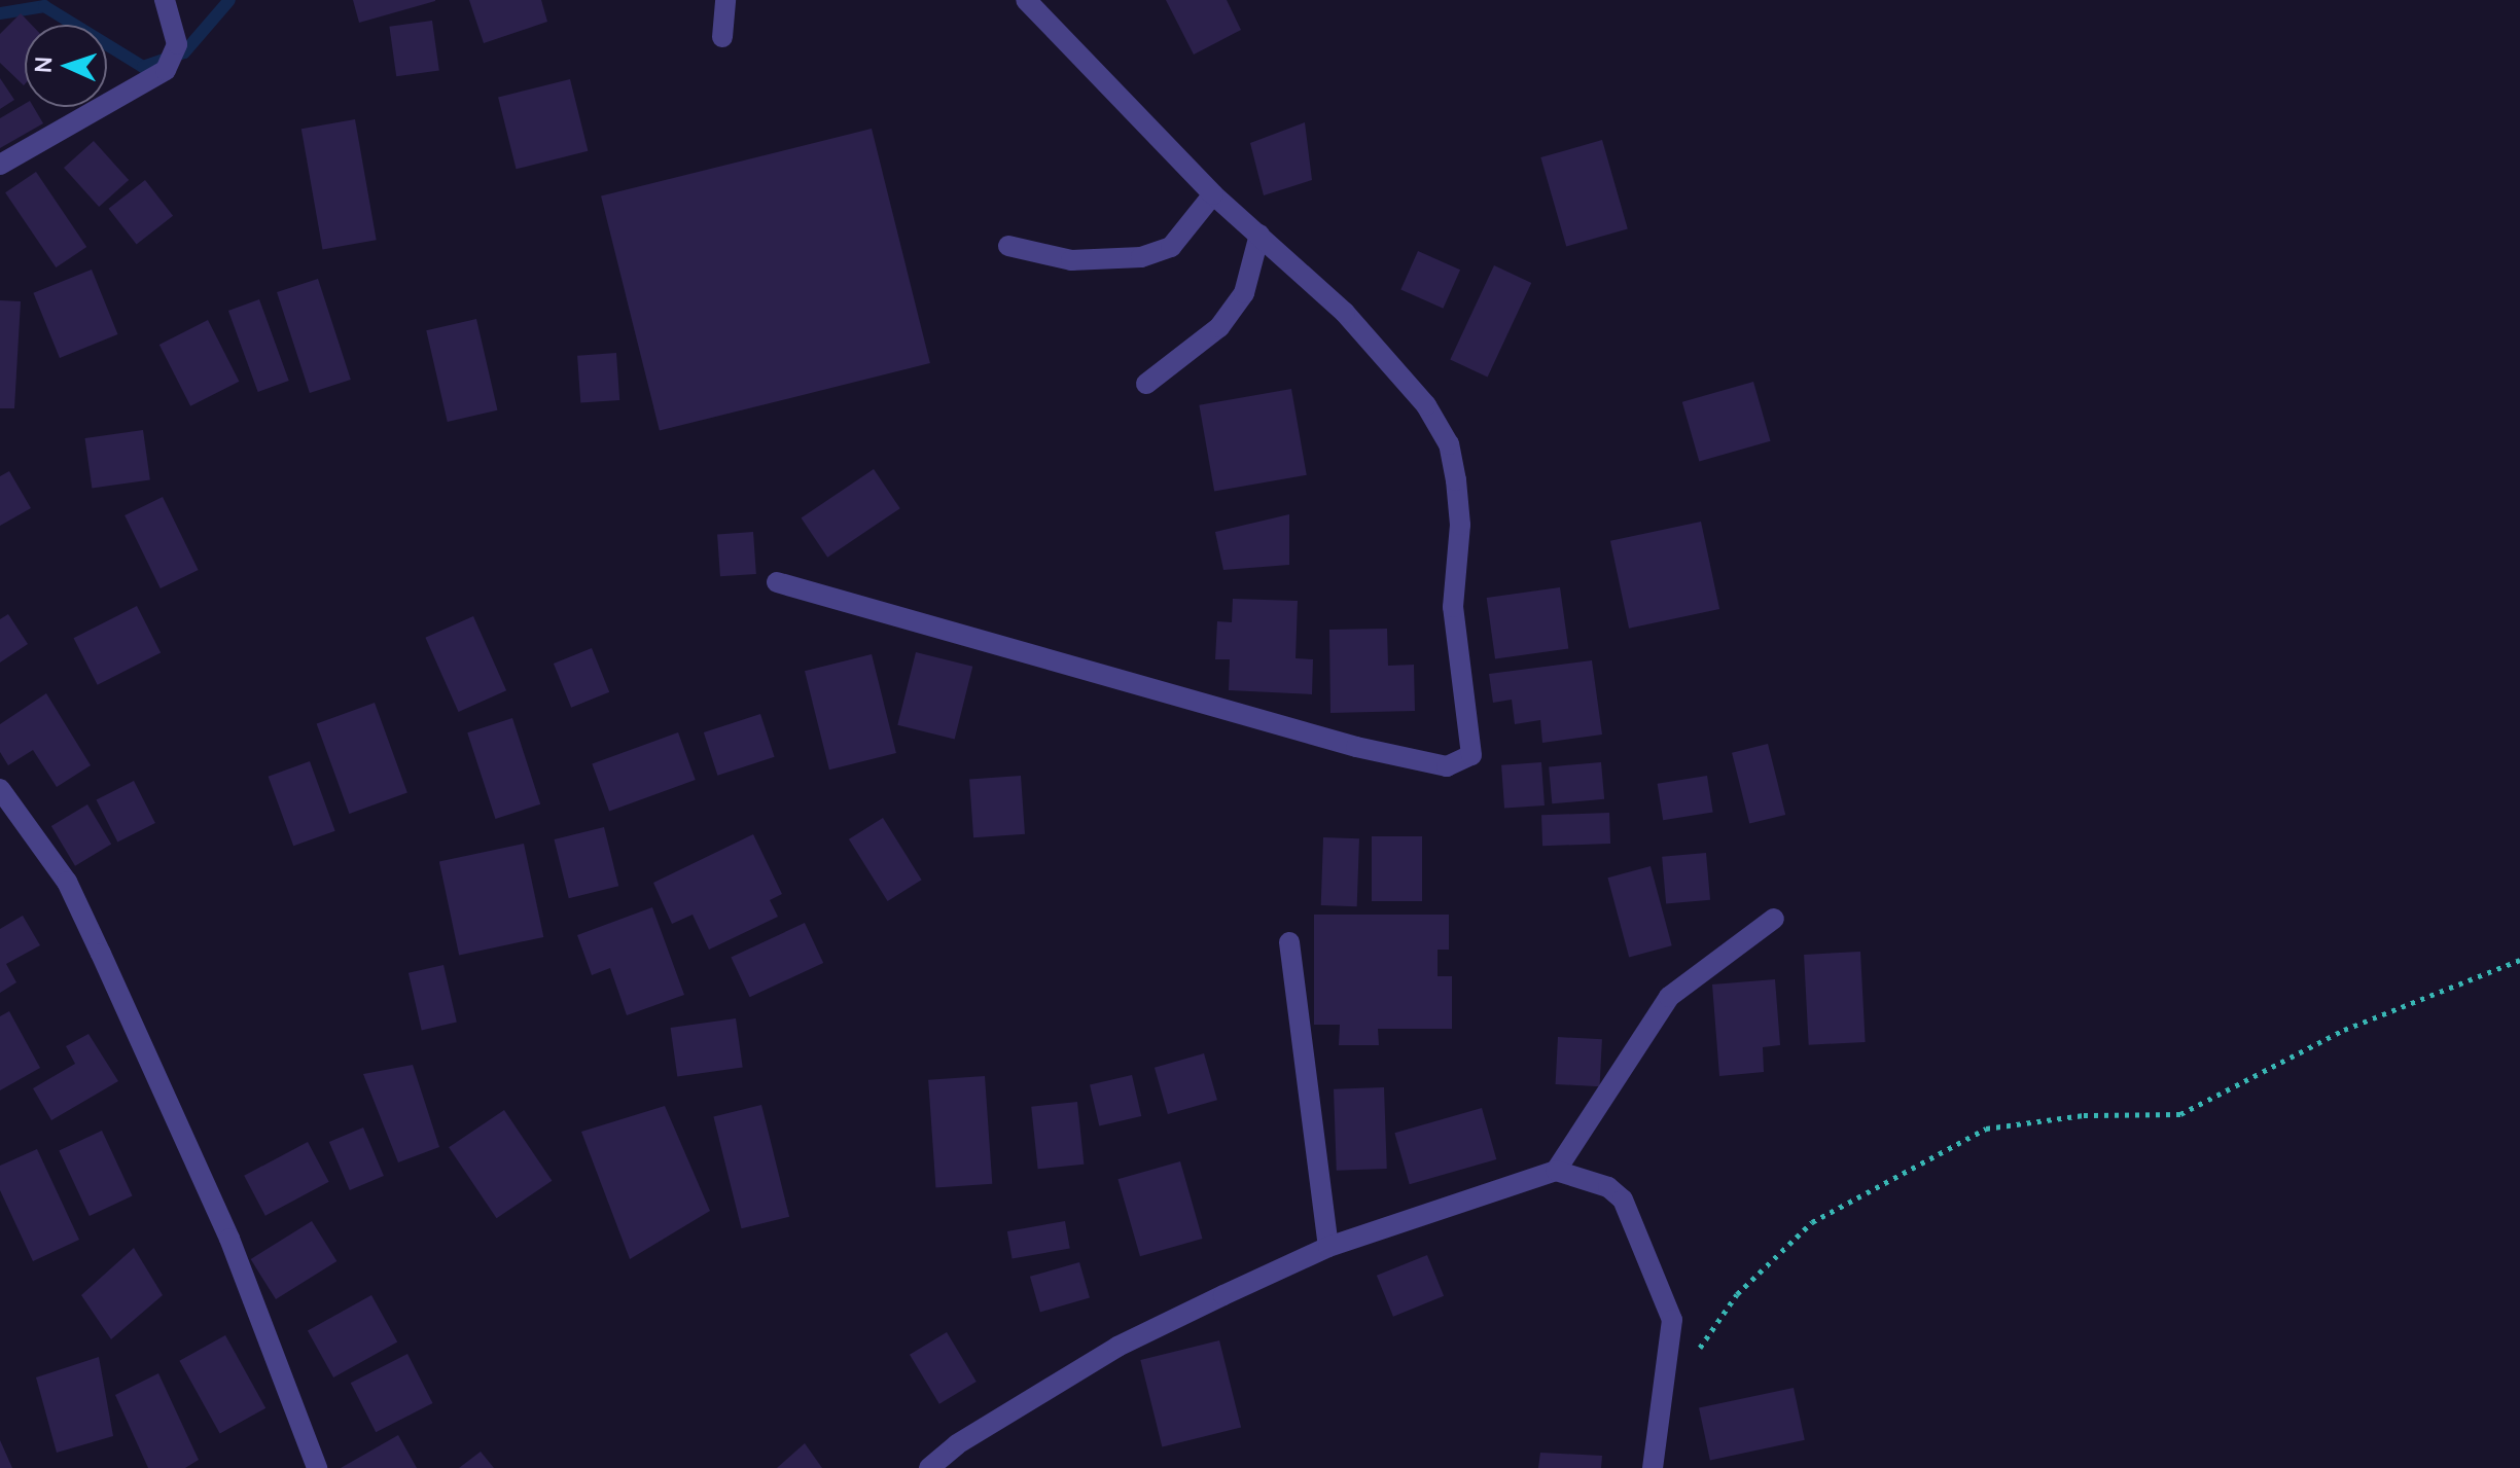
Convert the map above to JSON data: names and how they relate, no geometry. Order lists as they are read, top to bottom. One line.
{"north":"left"}
